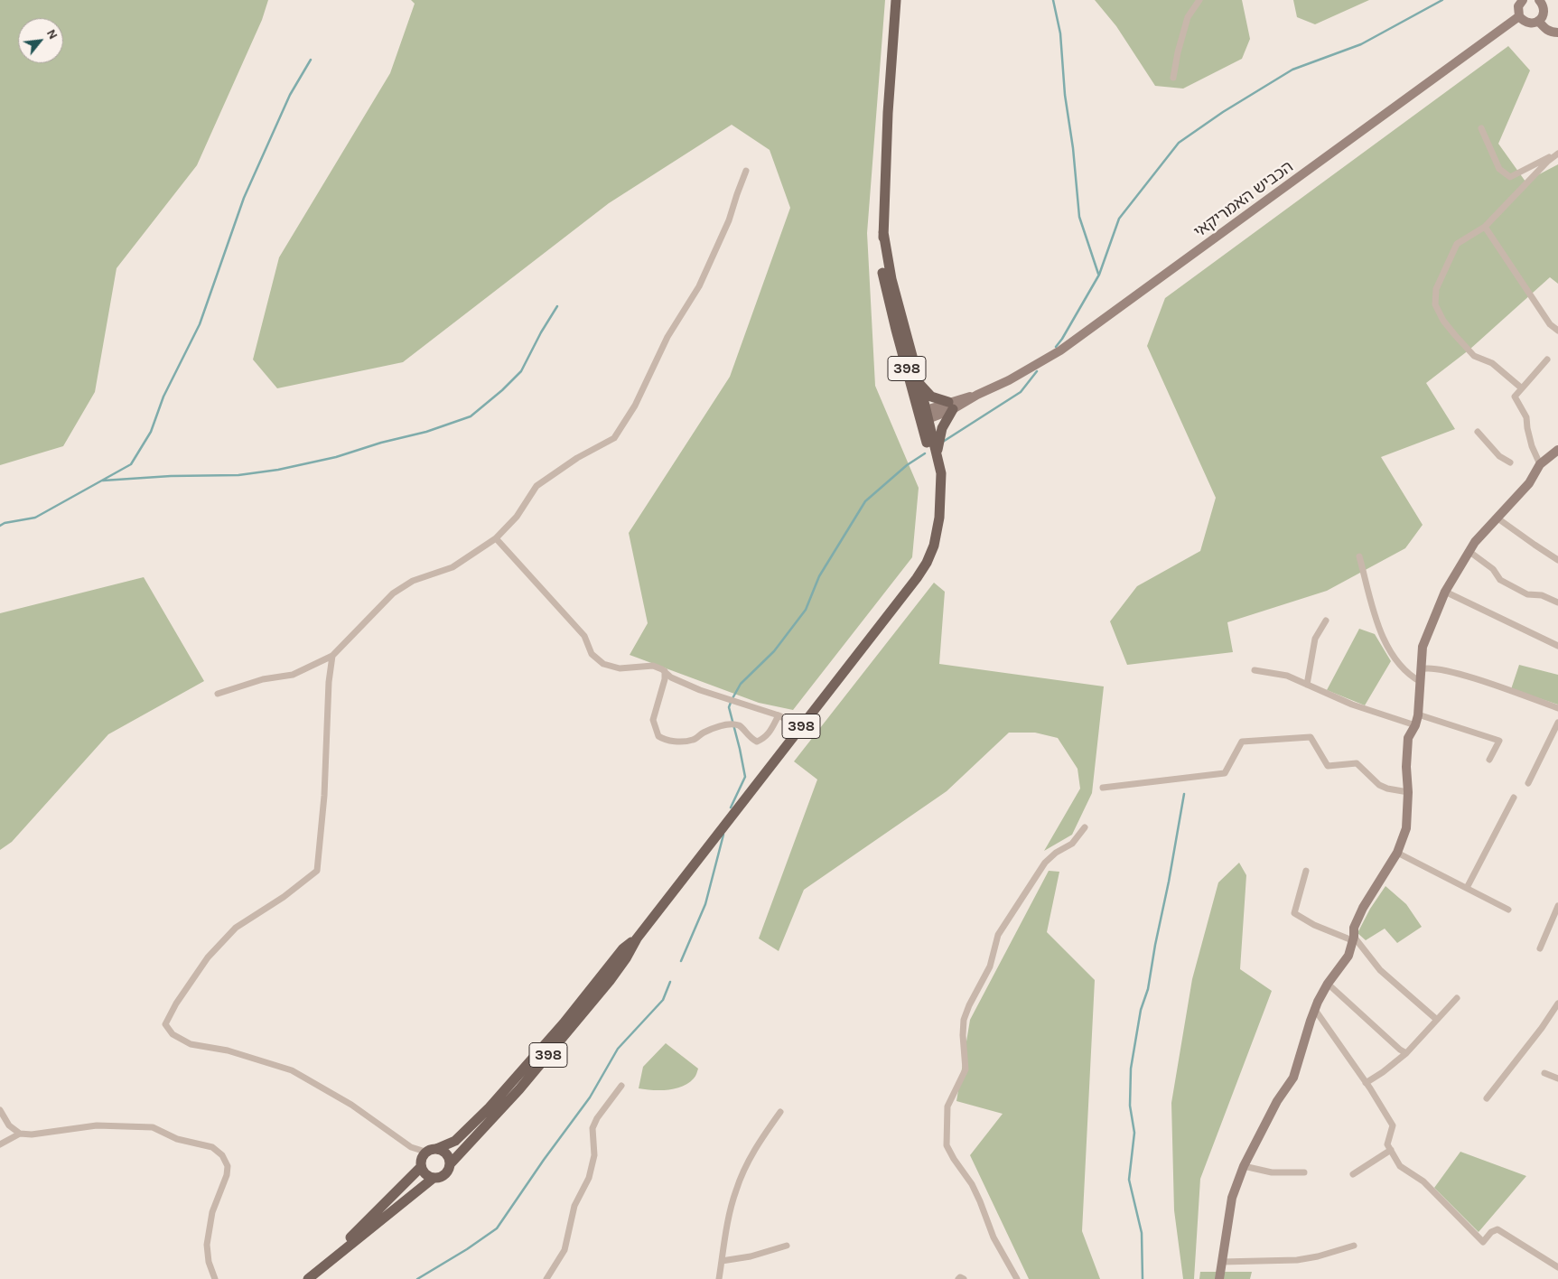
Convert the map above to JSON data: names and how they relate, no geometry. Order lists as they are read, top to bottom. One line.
{"streets":{"main road":["398"],"street":["הכביש האמריקאי"]},"crossings":[["הכביש האמריקאי","398"]],"north":"top right"}
